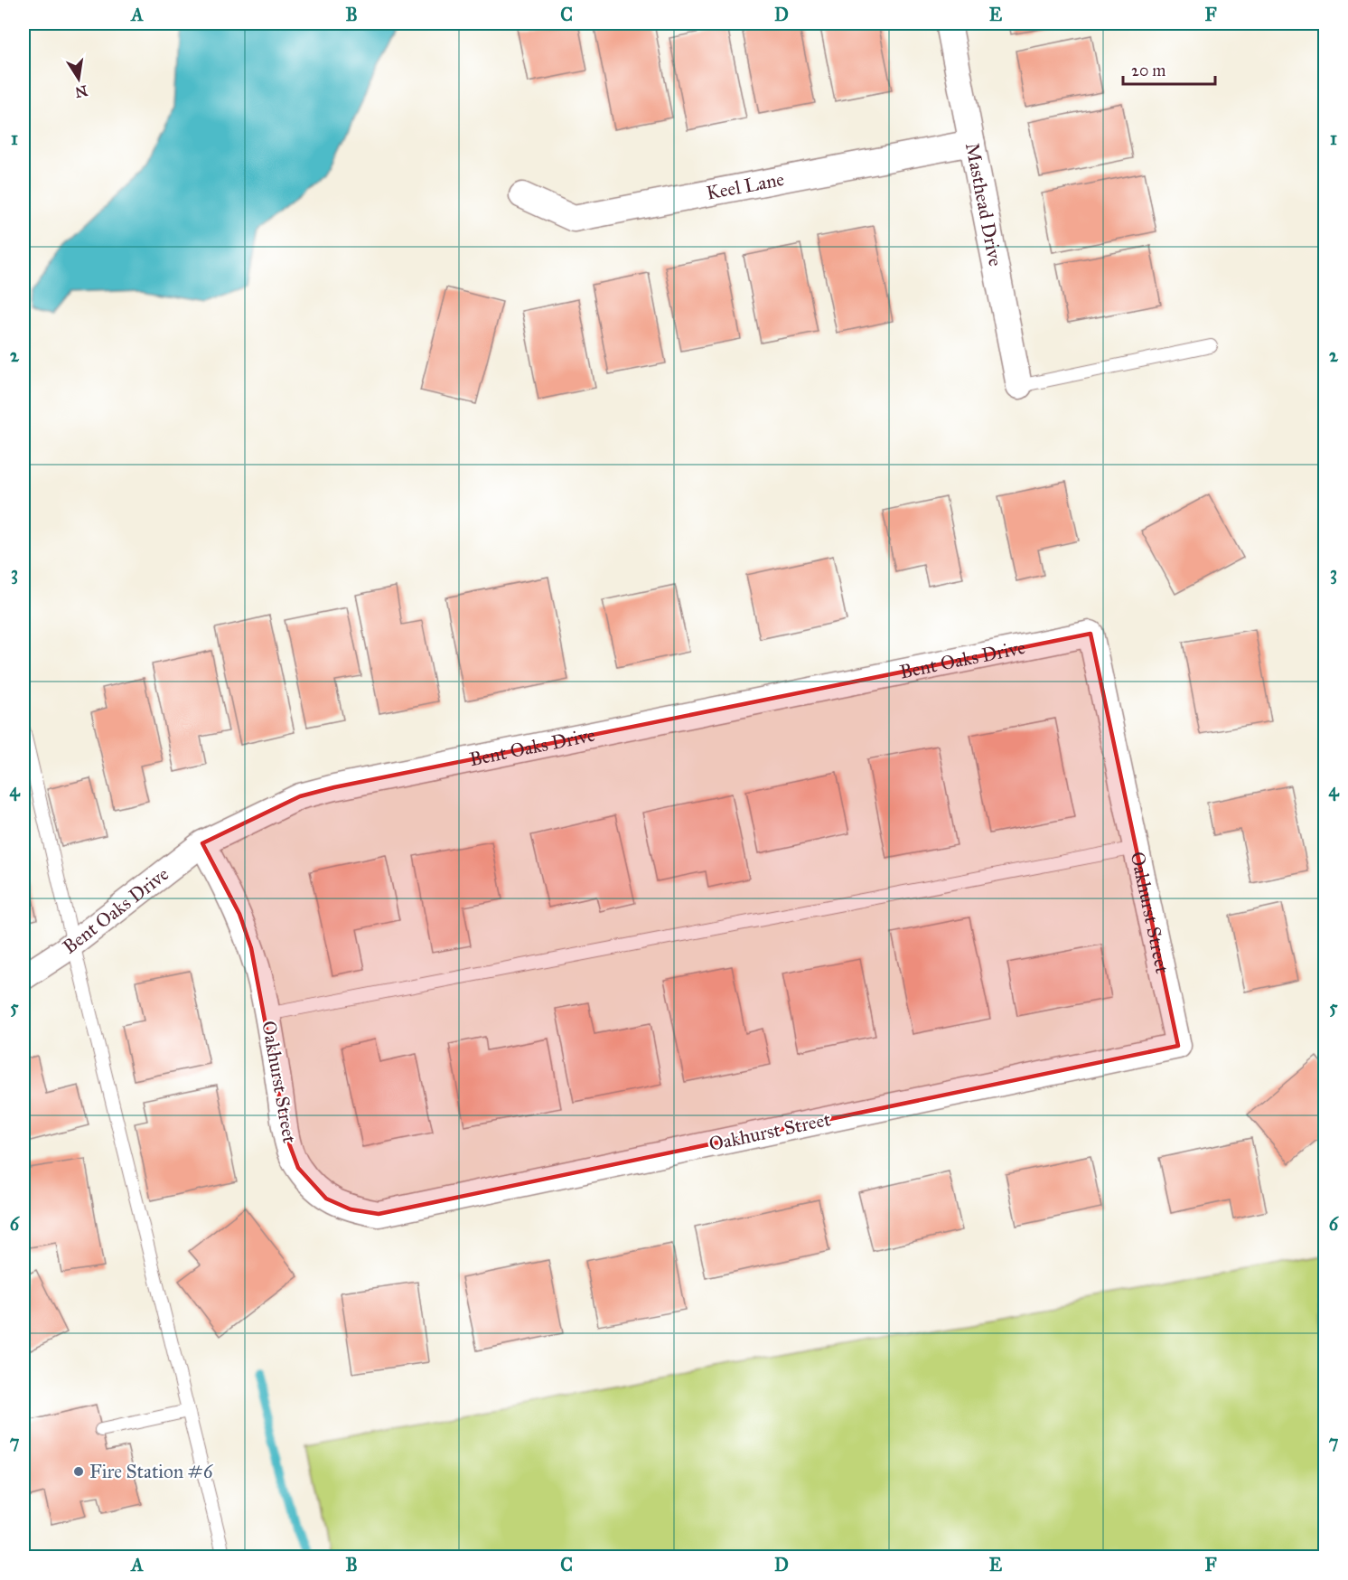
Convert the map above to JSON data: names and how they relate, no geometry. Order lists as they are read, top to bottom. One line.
{"streets":{"street":["Keel Lane","Masthead Drive","Bent Oaks Drive","Oakhurst Street"]},"crossings":[["Keel Lane","Masthead Drive"],["Bent Oaks Drive","Oakhurst Street"]],"places":["Fire Station #6"],"scale_bar":"20 m","north":"bottom","grid":{"columns":["A","B","C","D","E","F"],"rows":["1","2","3","4","5","6","7"]}}
